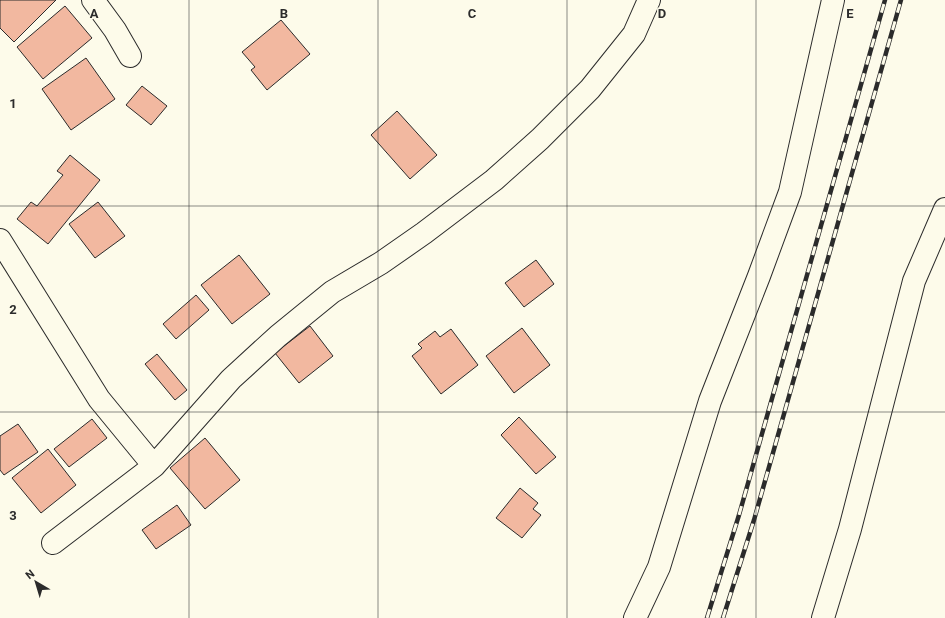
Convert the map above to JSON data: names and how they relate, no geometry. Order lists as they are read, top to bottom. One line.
{"north":"top left","grid":{"columns":["A","B","C","D","E"],"rows":["1","2","3"]}}
